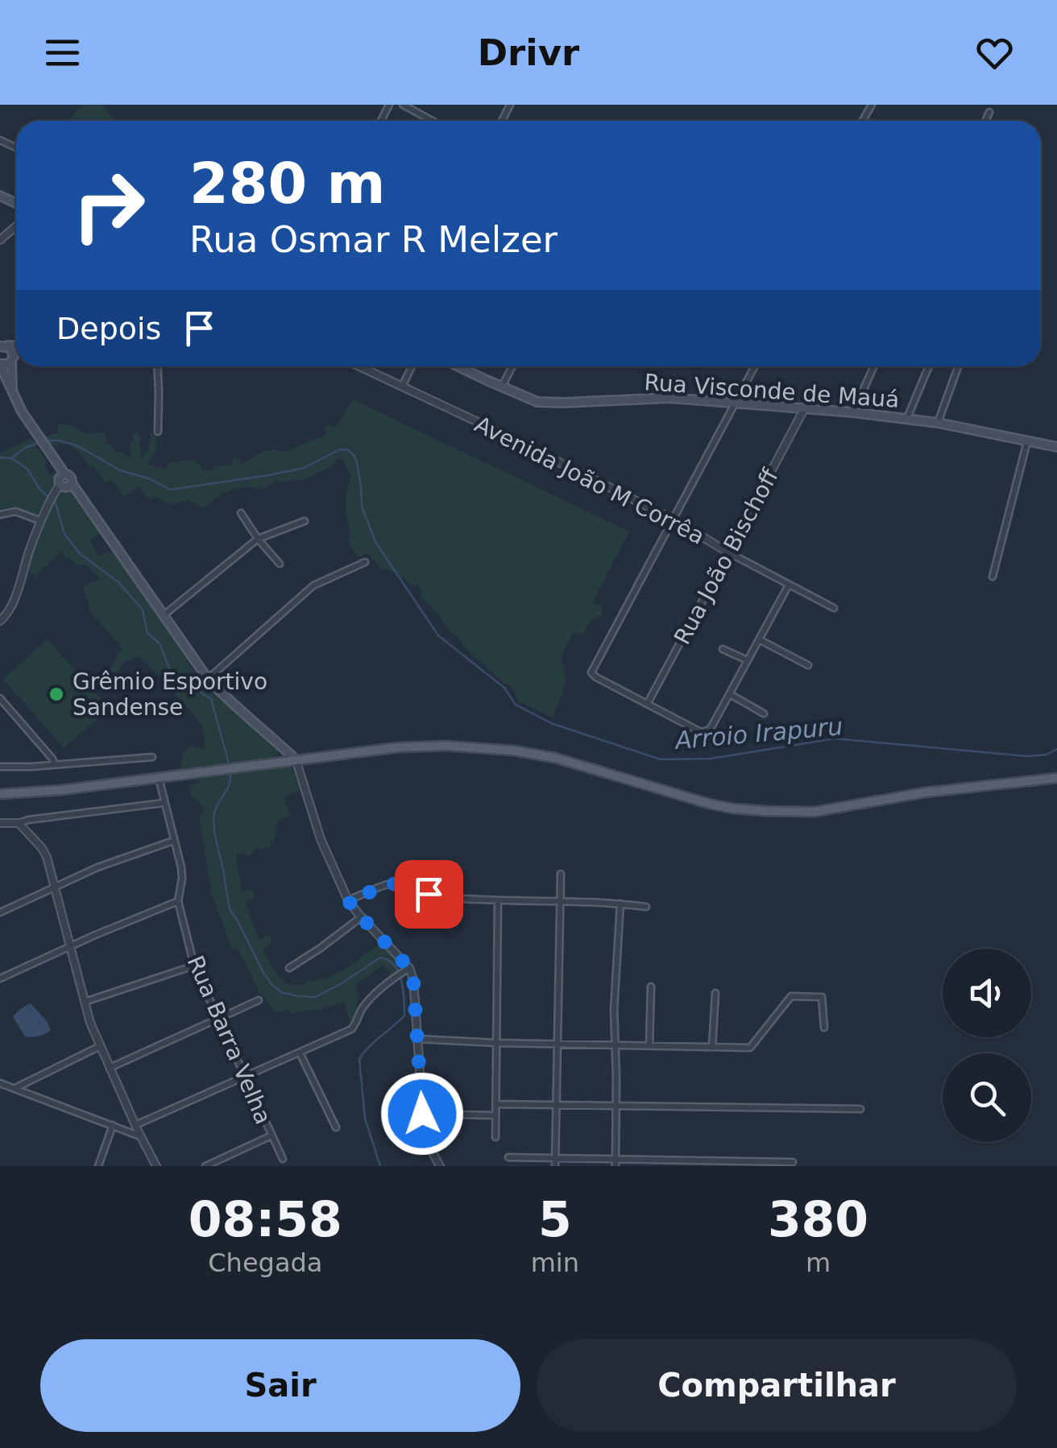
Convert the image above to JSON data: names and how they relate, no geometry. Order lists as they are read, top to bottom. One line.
{"streets":{"main road":["Rua Visconde de Mauá"],"street":["Avenida João M Corrêa","Rua João Bischoff","Rua Barra Velha"]},"crossings":[["Rua Visconde de Mauá","Rua João Bischoff"],["Avenida João M Corrêa","Rua João Bischoff"]],"water":["Arroio Irapuru"],"places":["Grêmio Esportivo Sandense"],"page":{"header":"Drivr","turn":["280 m","Rua Osmar R Melzer"],"then":"Depois","eta":["08:58","Chegada","5","min","380","m"],"buttons":["Sair","Compartilhar"]}}
